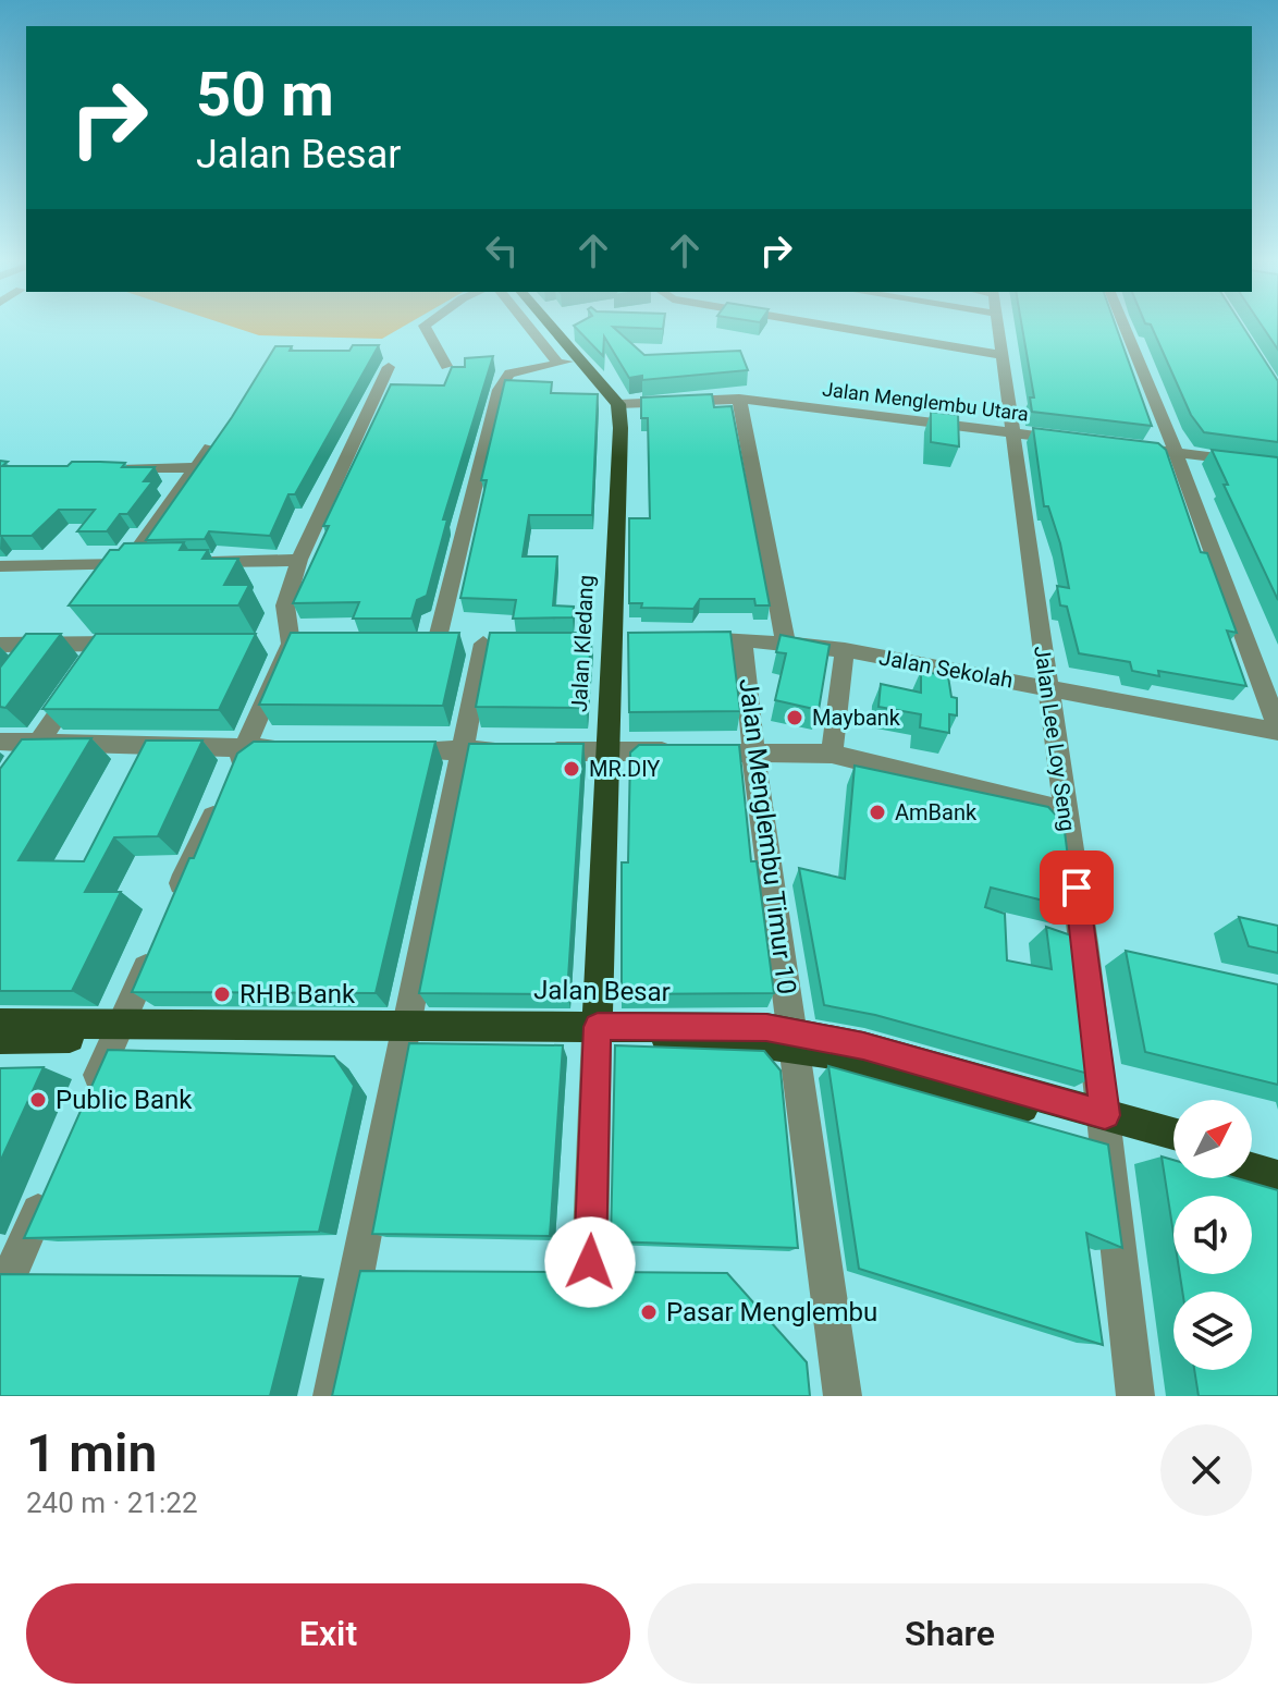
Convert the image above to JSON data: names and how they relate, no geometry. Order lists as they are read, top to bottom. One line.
{"streets":{"main road":["Jalan Kledang","Jalan Besar"],"street":["Jalan Menglembu Utara","Jalan Sekolah","Jalan Lee Loy Seng","Jalan Menglembu Timur 10"]},"crossings":[["Jalan Menglembu Utara","Jalan Kledang"],["Jalan Menglembu Utara","Jalan Lee Loy Seng"],["Jalan Kledang","Jalan Besar"],["Jalan Sekolah","Jalan Lee Loy Seng"],["Jalan Sekolah","Jalan Menglembu Timur 10"],["Jalan Lee Loy Seng","Jalan Besar"],["Jalan Menglembu Timur 10","Jalan Besar"]],"places":["Maybank","MR.DIY","AmBank","RHB Bank","Public Bank","Pasar Menglembu"],"north":"top right","page":{"turn":["50 m","Jalan Besar"],"heading":["1 min","240 m · 21:22"],"buttons":["Exit","Share"]}}
